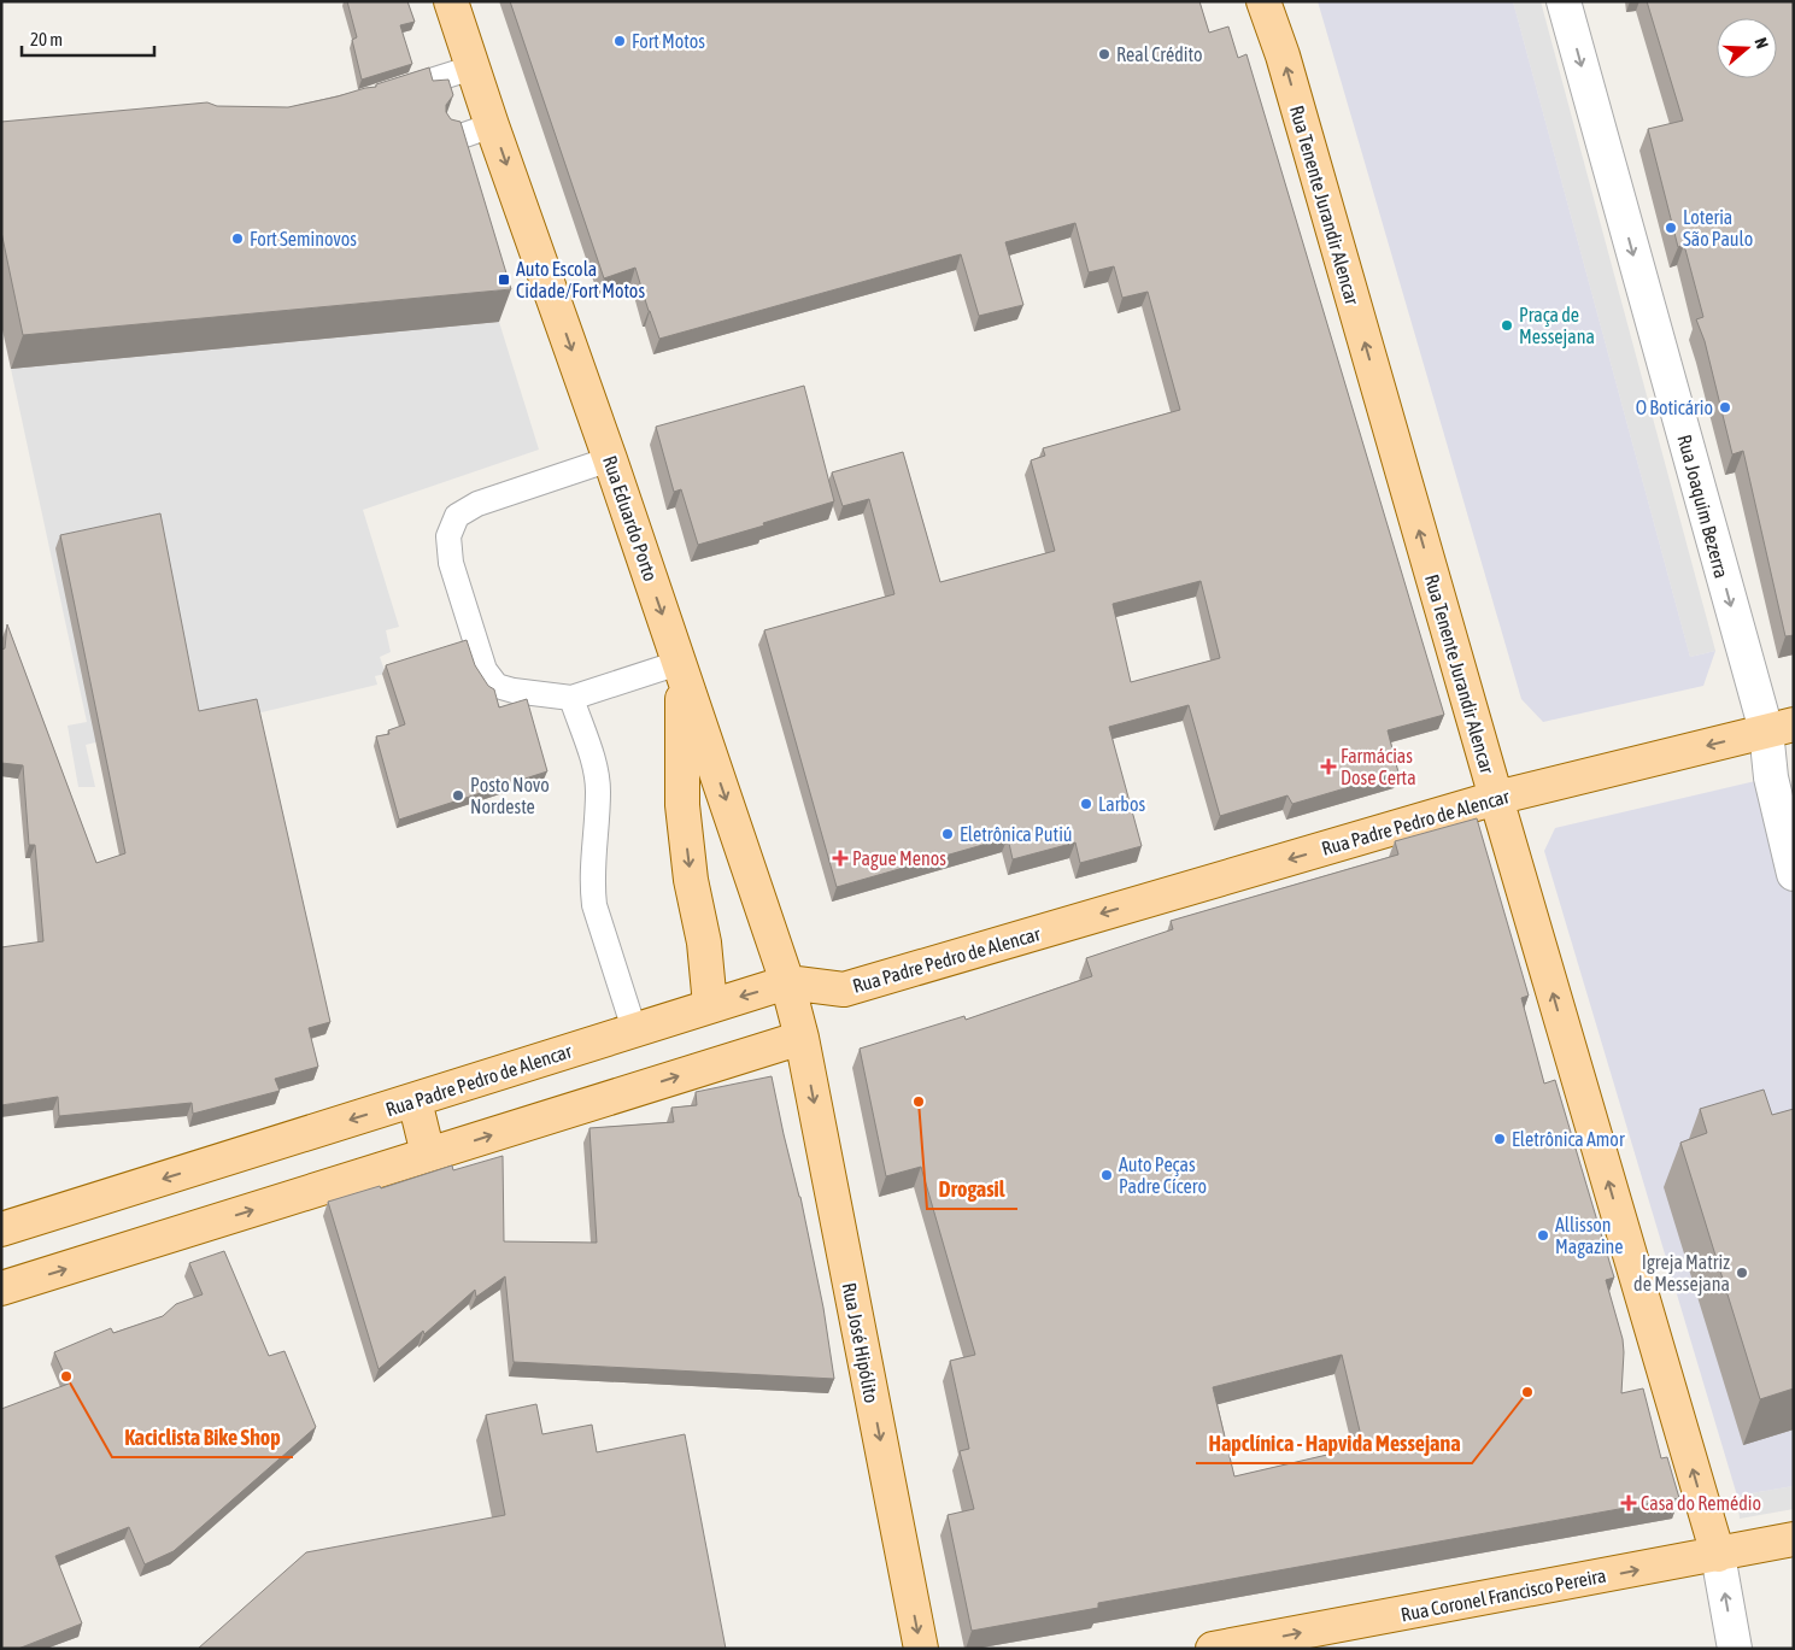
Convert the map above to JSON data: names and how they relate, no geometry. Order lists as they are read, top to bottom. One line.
{"streets":{"main road":["Rua Tenente Jurandir Alencar","Rua Eduardo Porto","Rua Padre Pedro de Alencar","Rua José Hipólito","Rua Coronel Francisco Pereira"],"street":["Rua Joaquim Bezerra"]},"crossings":[["Rua Tenente Jurandir Alencar","Rua Padre Pedro de Alencar"],["Rua Tenente Jurandir Alencar","Rua Coronel Francisco Pereira"],["Rua Joaquim Bezerra","Rua Padre Pedro de Alencar"],["Rua Eduardo Porto","Rua Padre Pedro de Alencar"],["Rua Eduardo Porto","Rua José Hipólito"]],"one_way":["Rua Tenente Jurandir Alencar","Rua Joaquim Bezerra","Rua José Hipólito","Rua Coronel Francisco Pereira"],"places":{"other":["Fort Motos","Real Crédito","Loteria São Paulo","Fort Seminovos","Praça de Messejana","O Boticário","Posto Novo Nordeste","Larbos","Eletrônica Putiú","Drogasil","Eletrônica Amor","Auto Peças Padre Cícero","Allisson Magazine","Igreja Matriz de Messejana","Kaciclista Bike Shop","Hapclínica - Hapvida Messejana"],"transit":["Auto Escola Cidade/Fort Motos"],"health":["Farmácias Dose Certa","Pague Menos","Casa do Remédio"]},"scale_bar":"20 m","north":"right"}
